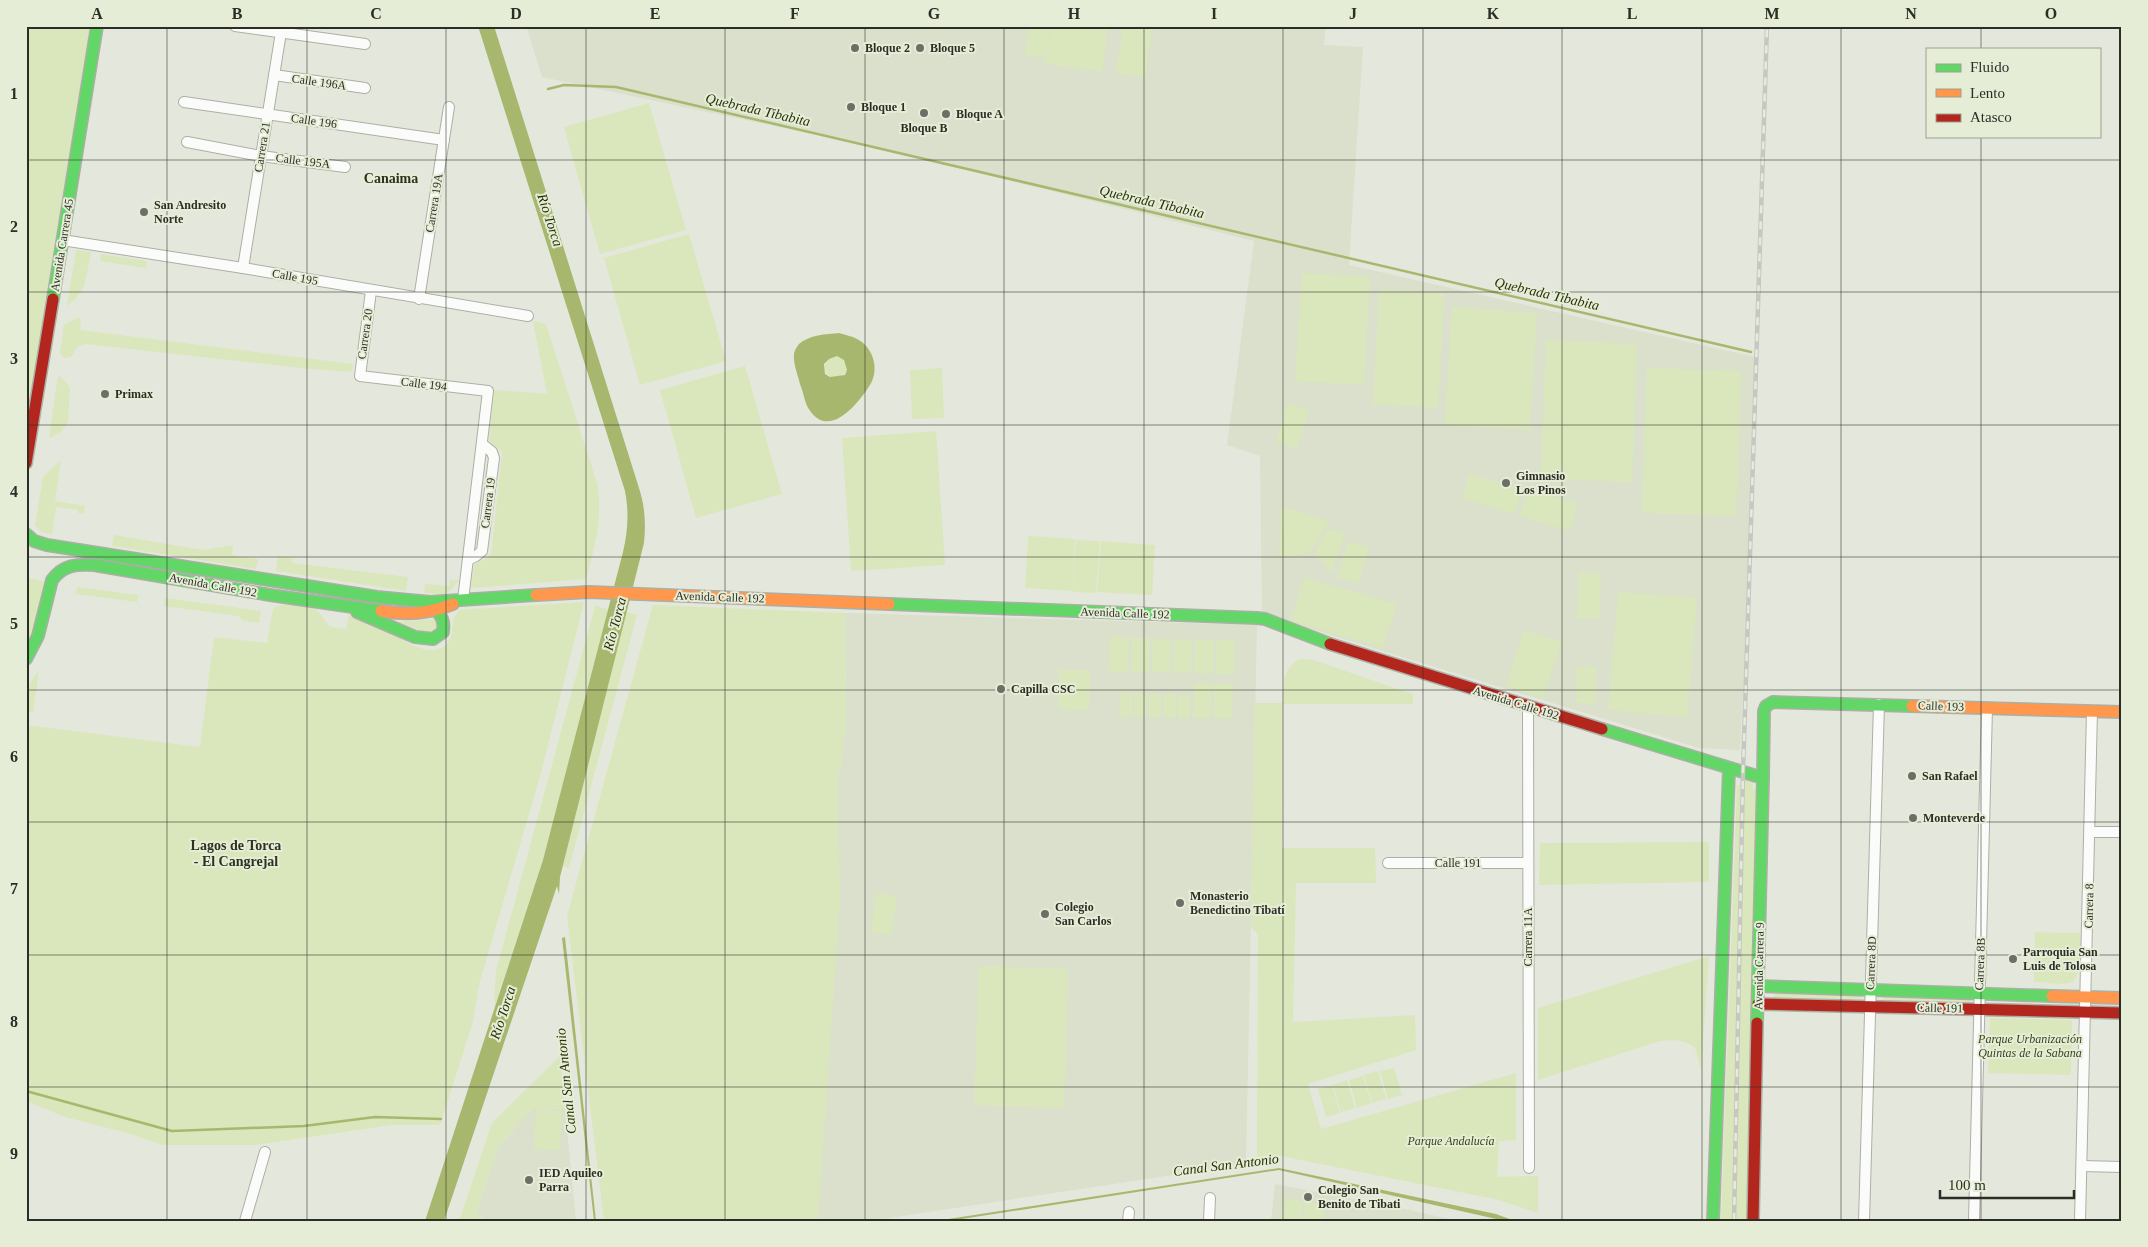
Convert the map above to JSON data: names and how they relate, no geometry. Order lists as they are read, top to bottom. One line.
{"streets":{"main road":["Avenida Carrera 45","Avenida Calle 192","Calle 193","Calle 191","Avenida Carrera 9"],"street":["Calle 196A","Calle 196","Carrera 21","Calle 195A","Carrera 19A","Calle 195","Carrera 20","Calle 194","Carrera 19","Carrera 8","Carrera 11A","Carrera 8D","Carrera 8B"]},"crossings":[["Calle 196A","Carrera 21"],["Calle 196","Carrera 21"],["Calle 196","Carrera 19A"],["Carrera 21","Calle 195A"],["Carrera 21","Calle 195"],["Carrera 19A","Calle 195"],["Avenida Carrera 45","Calle 195"],["Calle 195","Carrera 20"],["Carrera 20","Calle 194"],["Calle 194","Carrera 19"],["Carrera 19","Avenida Calle 192"],["Avenida Calle 192","Carrera 11A"],["Avenida Calle 192","Avenida Carrera 9"],["Calle 193","Carrera 8"],["Calle 193","Carrera 8D"],["Calle 193","Carrera 8B"],["Calle 193","Avenida Carrera 9"],["Calle 191","Carrera 8"],["Calle 191","Carrera 11A"],["Calle 191","Carrera 8D"],["Calle 191","Carrera 8B"],["Calle 191","Avenida Carrera 9"]],"districts":["Canaima","Lagos de Torca - El Cangrejal"],"water":["Quebrada Tibabita","Río Torca","Canal San Antonio"],"parks":["Parque Urbanización Quintas de la Sabana","Parque Andalucía"],"places":["Bloque 2","Bloque 5","Bloque 1","Bloque B","Bloque A","San Andresito Norte","Primax","Gimnasio Los Pinos","Capilla CSC","San Rafael","Monteverde","Monasterio Benedictino Tibatí","Colegio San Carlos","Parroquia San Luis de Tolosa","IED Aquileo Parra","Colegio San Benito de Tibati"],"legend":["Fluido","Lento","Atasco"],"scale_bar":"100 m","grid":{"columns":["A","B","C","D","E","F","G","H","I","J","K","L","M","N","O"],"rows":["1","2","3","4","5","6","7","8","9"]}}
